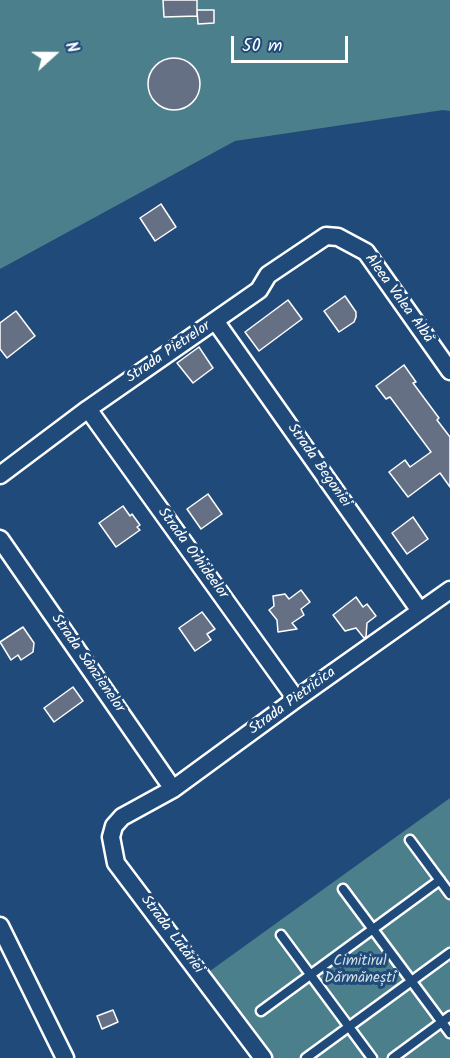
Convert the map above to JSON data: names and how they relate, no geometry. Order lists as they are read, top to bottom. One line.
{"streets":{"street":["Aleea Valea Albă","Strada Pietrelor","Strada Begoniei","Strada Orhideelor","Strada Sânzienelor","Strada Pietricica","Strada Lutăriei"]},"crossings":[["Aleea Valea Albă","Strada Pietrelor"],["Strada Pietrelor","Strada Begoniei"],["Strada Pietrelor","Strada Orhideelor"],["Strada Begoniei","Strada Pietricica"],["Strada Orhideelor","Strada Pietricica"],["Strada Sânzienelor","Strada Pietricica"],["Strada Pietricica","Strada Lutăriei"]],"parks":["Cimitirul Dărmănești"],"scale_bar":"50 m","north":"right"}
